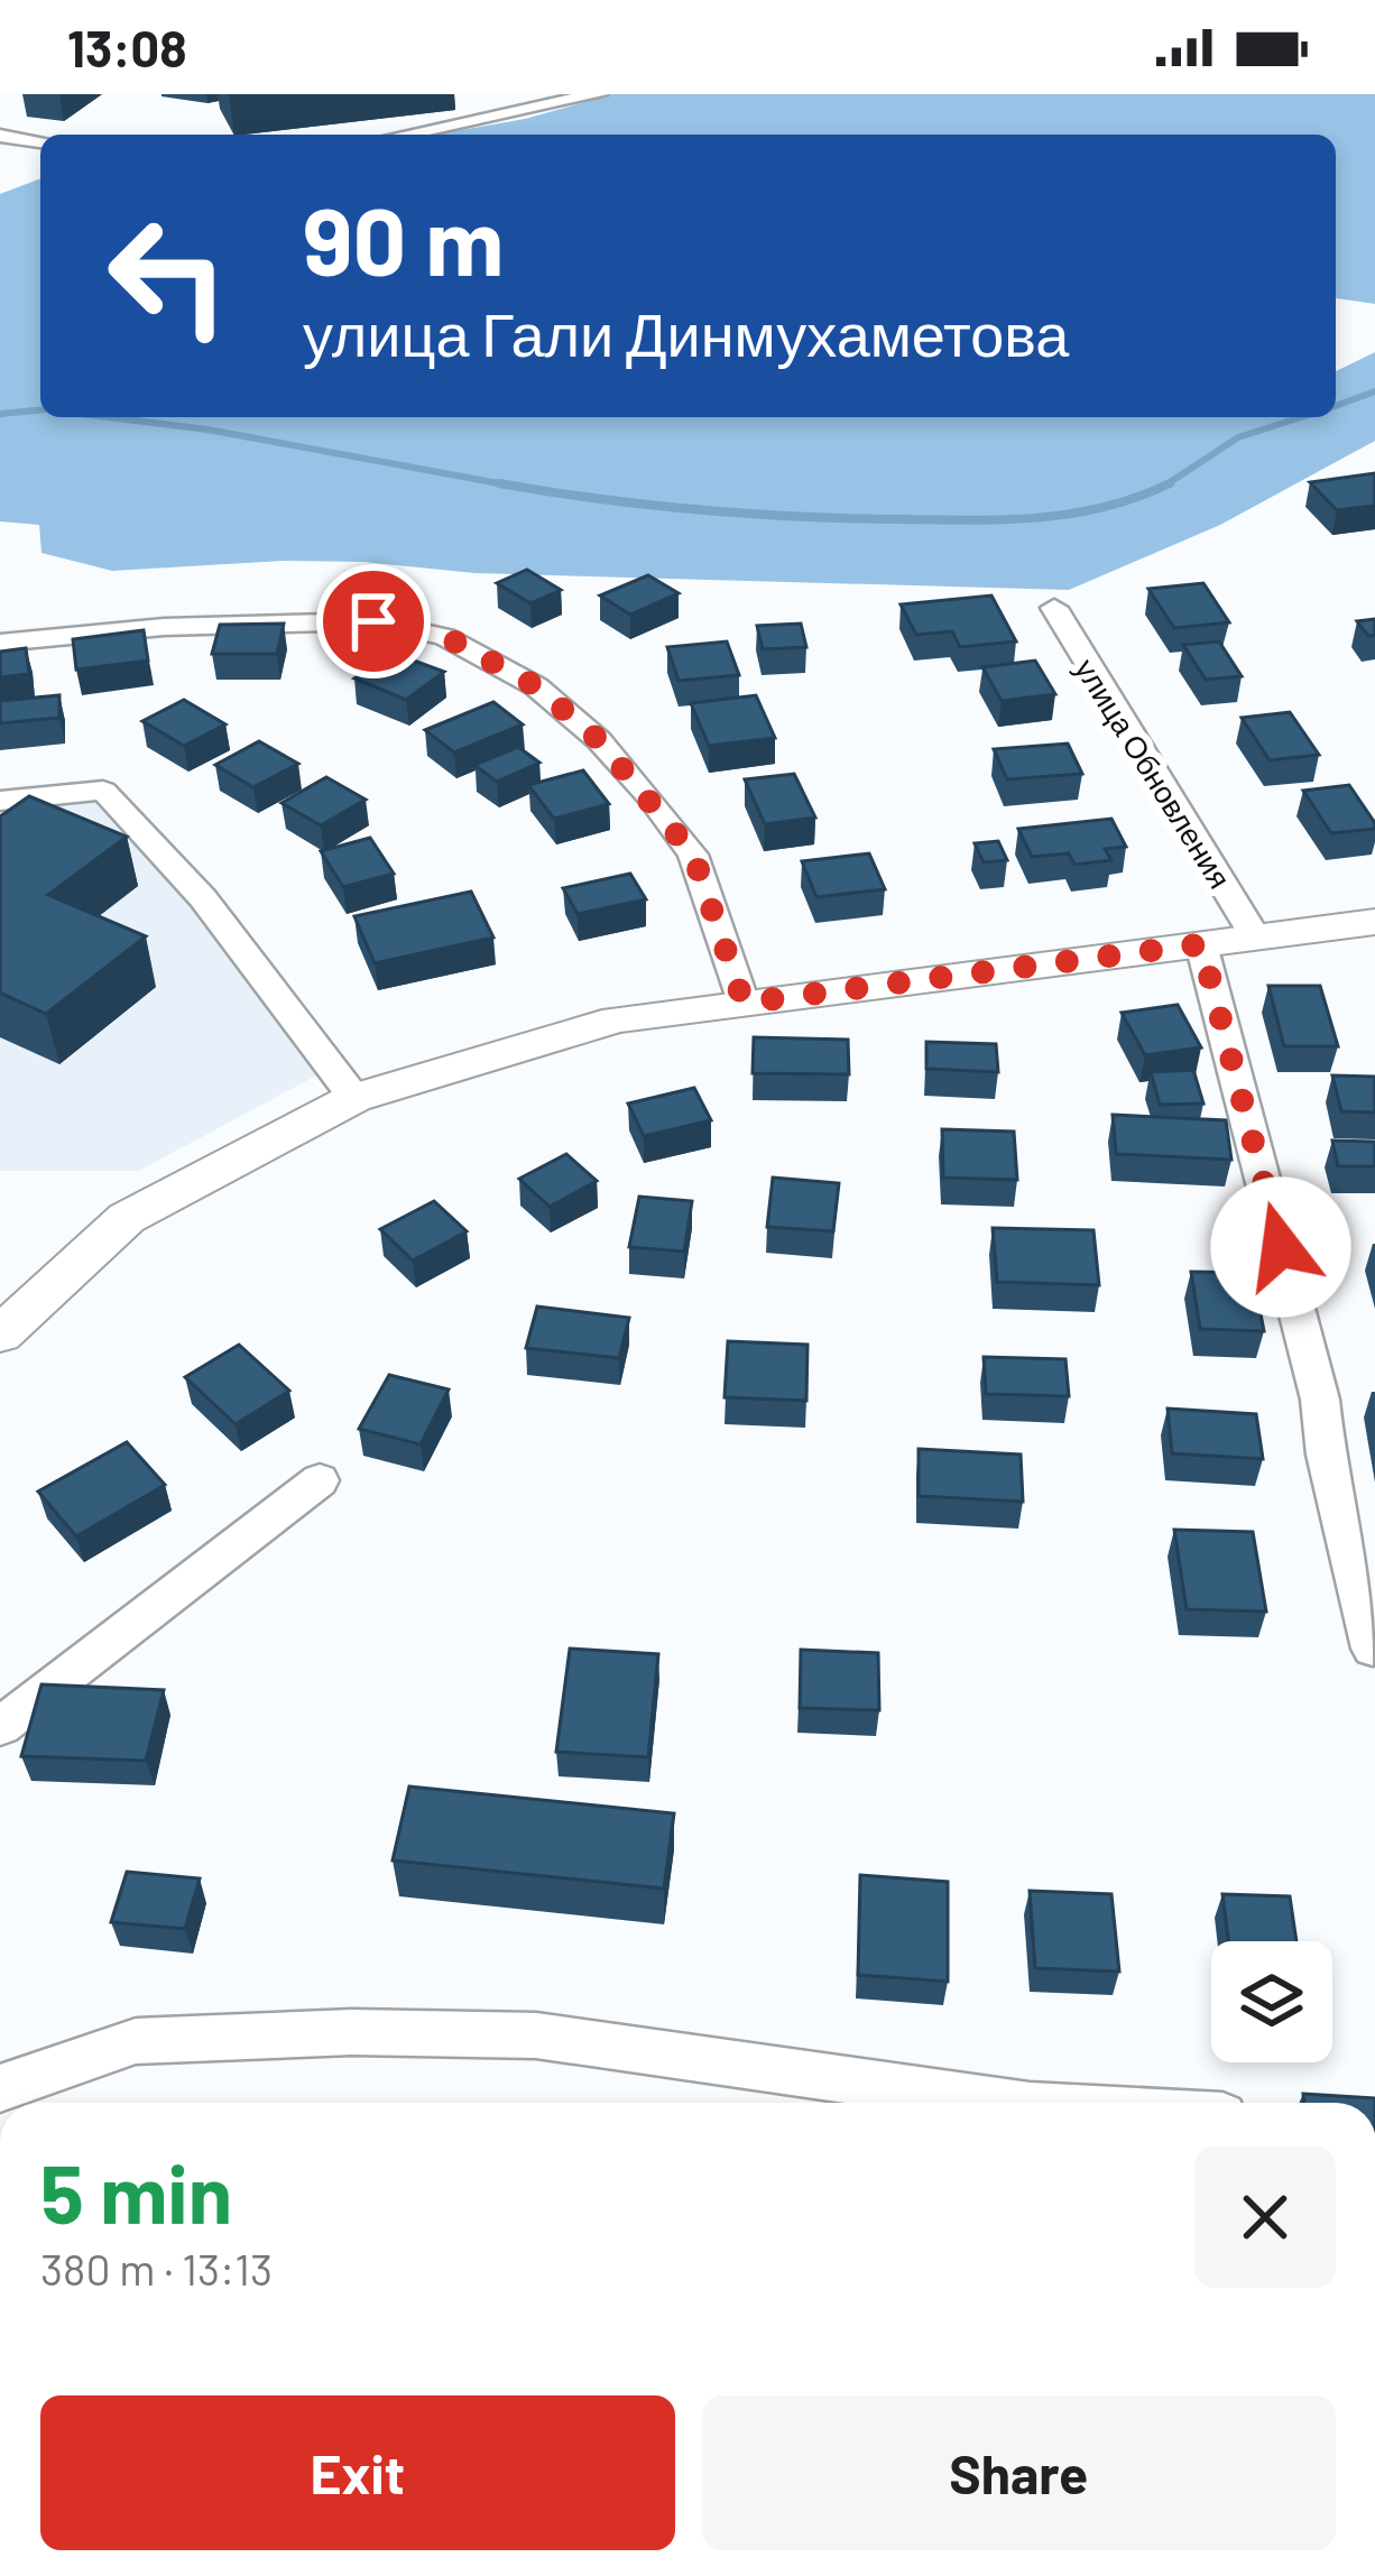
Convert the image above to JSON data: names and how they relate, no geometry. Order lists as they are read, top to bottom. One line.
{"streets":{"street":["улица Обновления"]},"page":{"status":"13:08","turn":["90 m","улица Гали Динмухаметова"],"heading":["5 min","380 m · 13:13"],"buttons":["Exit","Share"]}}
